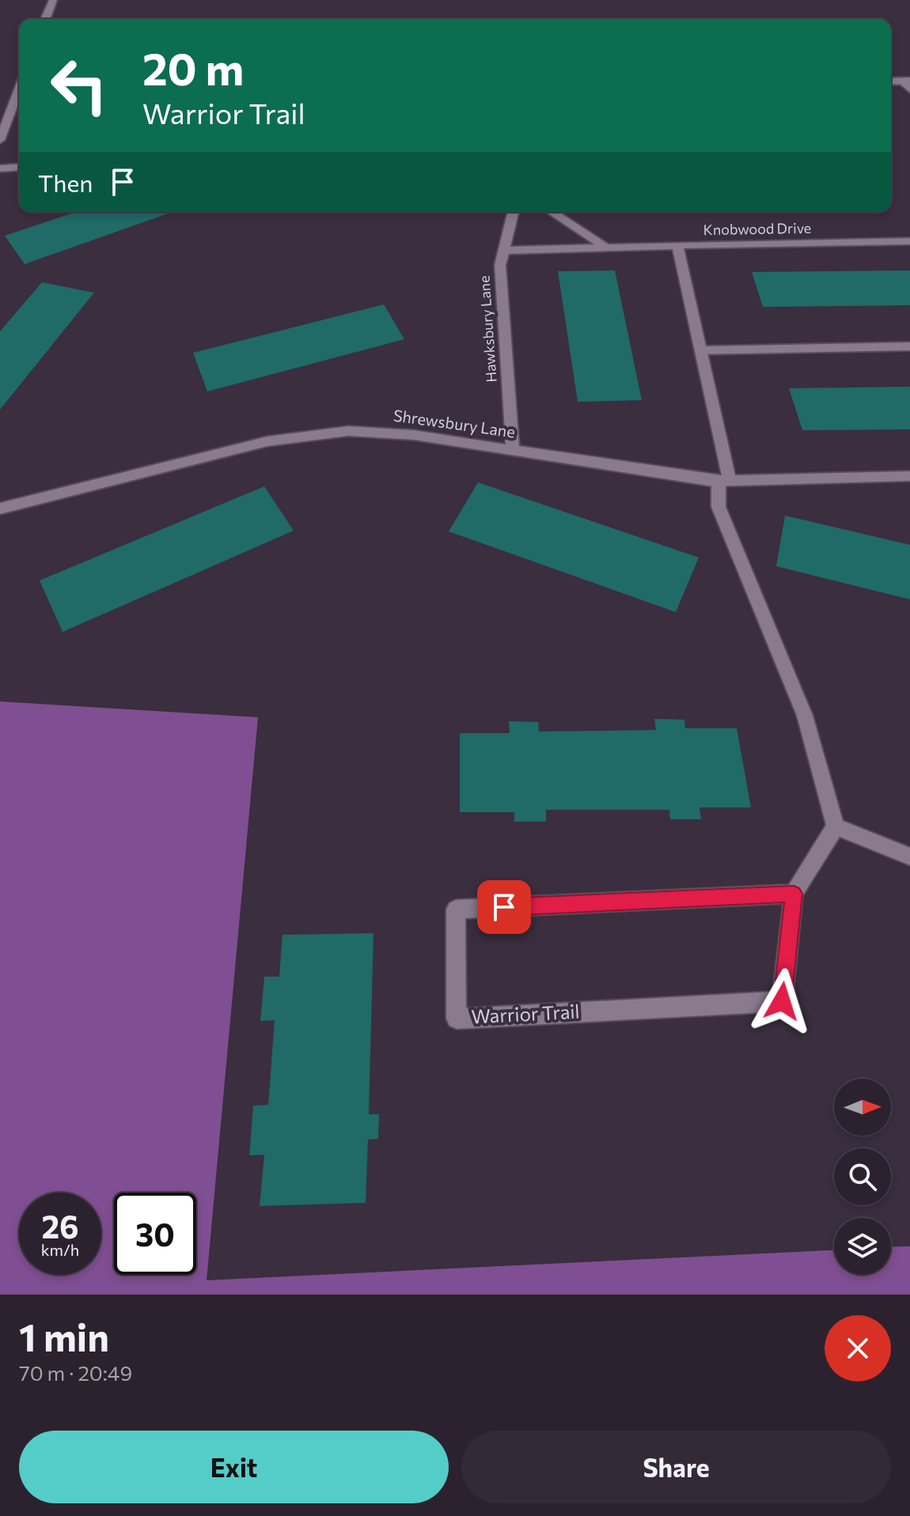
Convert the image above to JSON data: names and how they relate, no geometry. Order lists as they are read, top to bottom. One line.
{"streets":{"street":["Knobwood Drive","Hawksbury Lane","Shrewsbury Lane","Warrior Trail"]},"crossings":[["Knobwood Drive","Hawksbury Lane"],["Hawksbury Lane","Shrewsbury Lane"]],"north":"right","page":{"turn":["20 m","Warrior Trail"],"then":"Then","speed":"26 km/h","limit":"30","heading":["1 min","70 m · 20:49"],"buttons":["Exit","Share"]}}
